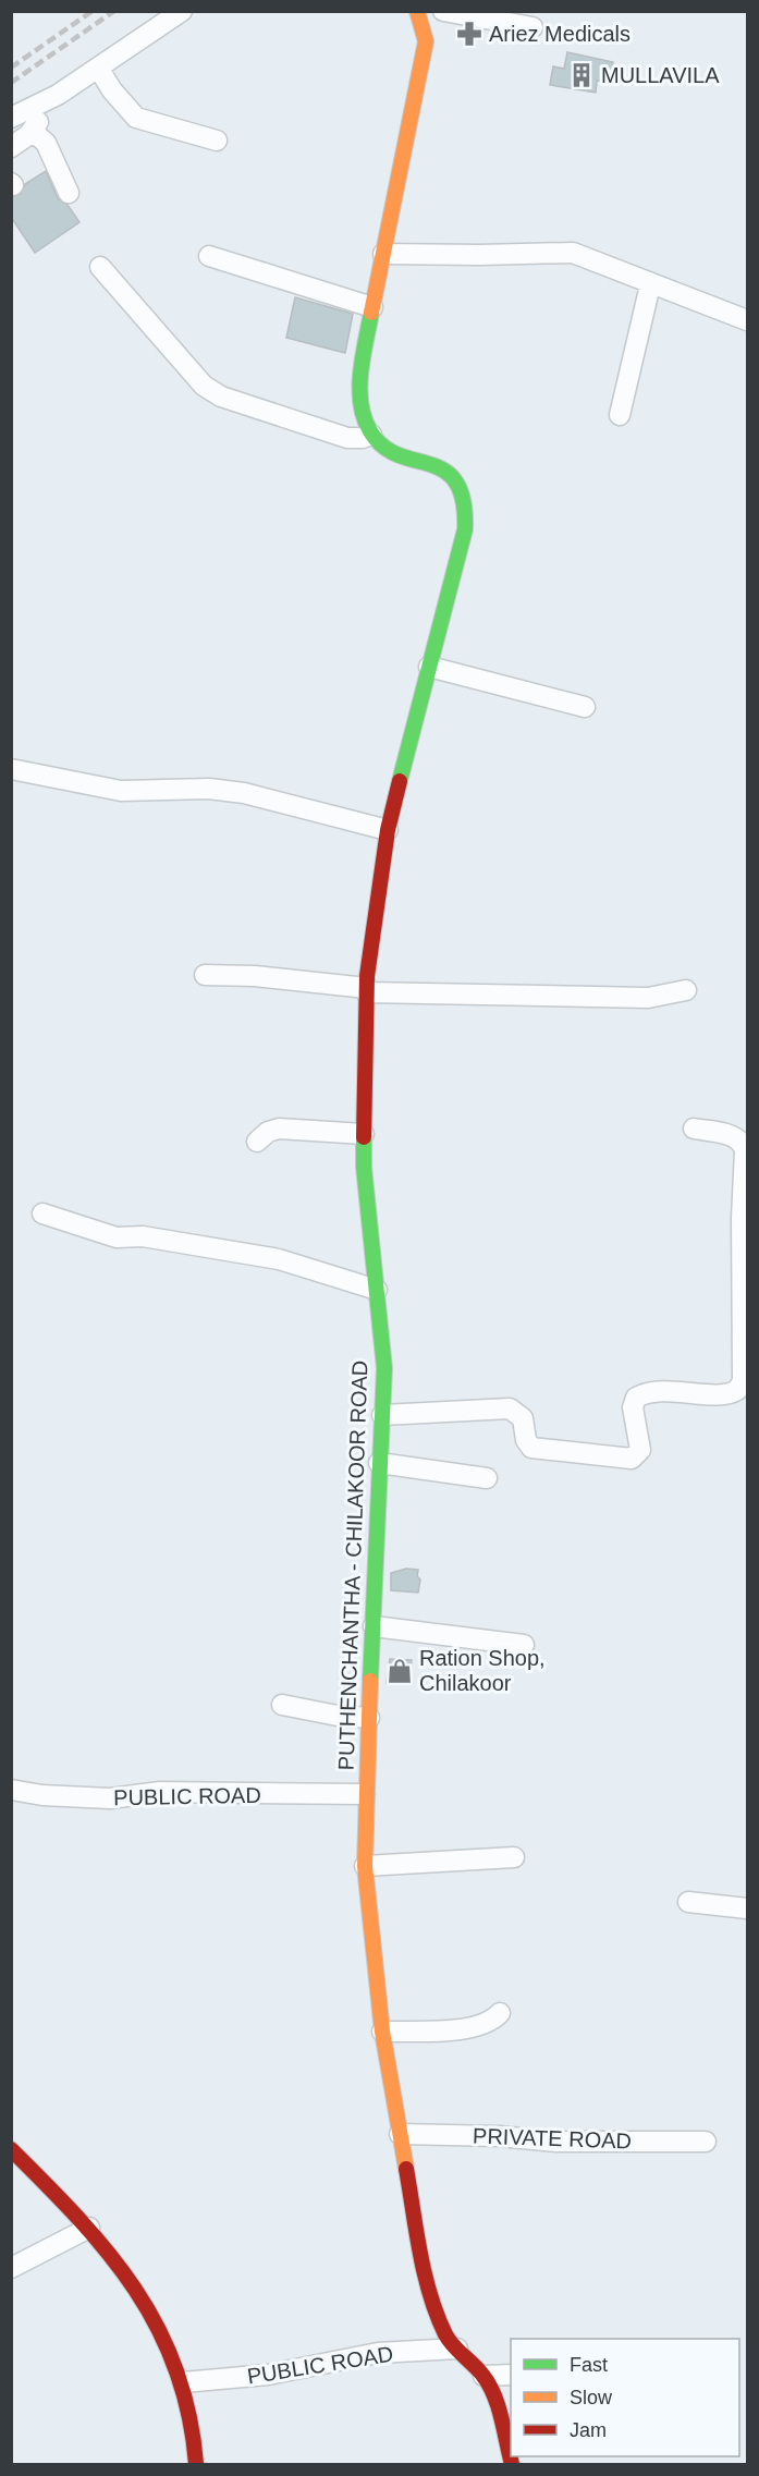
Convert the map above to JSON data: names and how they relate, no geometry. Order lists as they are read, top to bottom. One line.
{"streets":{"main road":["PUTHENCHANTHA - CHILAKOOR ROAD"],"street":["PUBLIC ROAD","PRIVATE ROAD"]},"crossings":[["PUTHENCHANTHA - CHILAKOOR ROAD","PUBLIC ROAD"],["PUTHENCHANTHA - CHILAKOOR ROAD","PRIVATE ROAD"]],"places":{"pharmacy":["Ariez Medicals"],"building":["MULLAVILA"],"shop":["Ration Shop, Chilakoor"]},"legend":["Fast","Slow","Jam"]}
